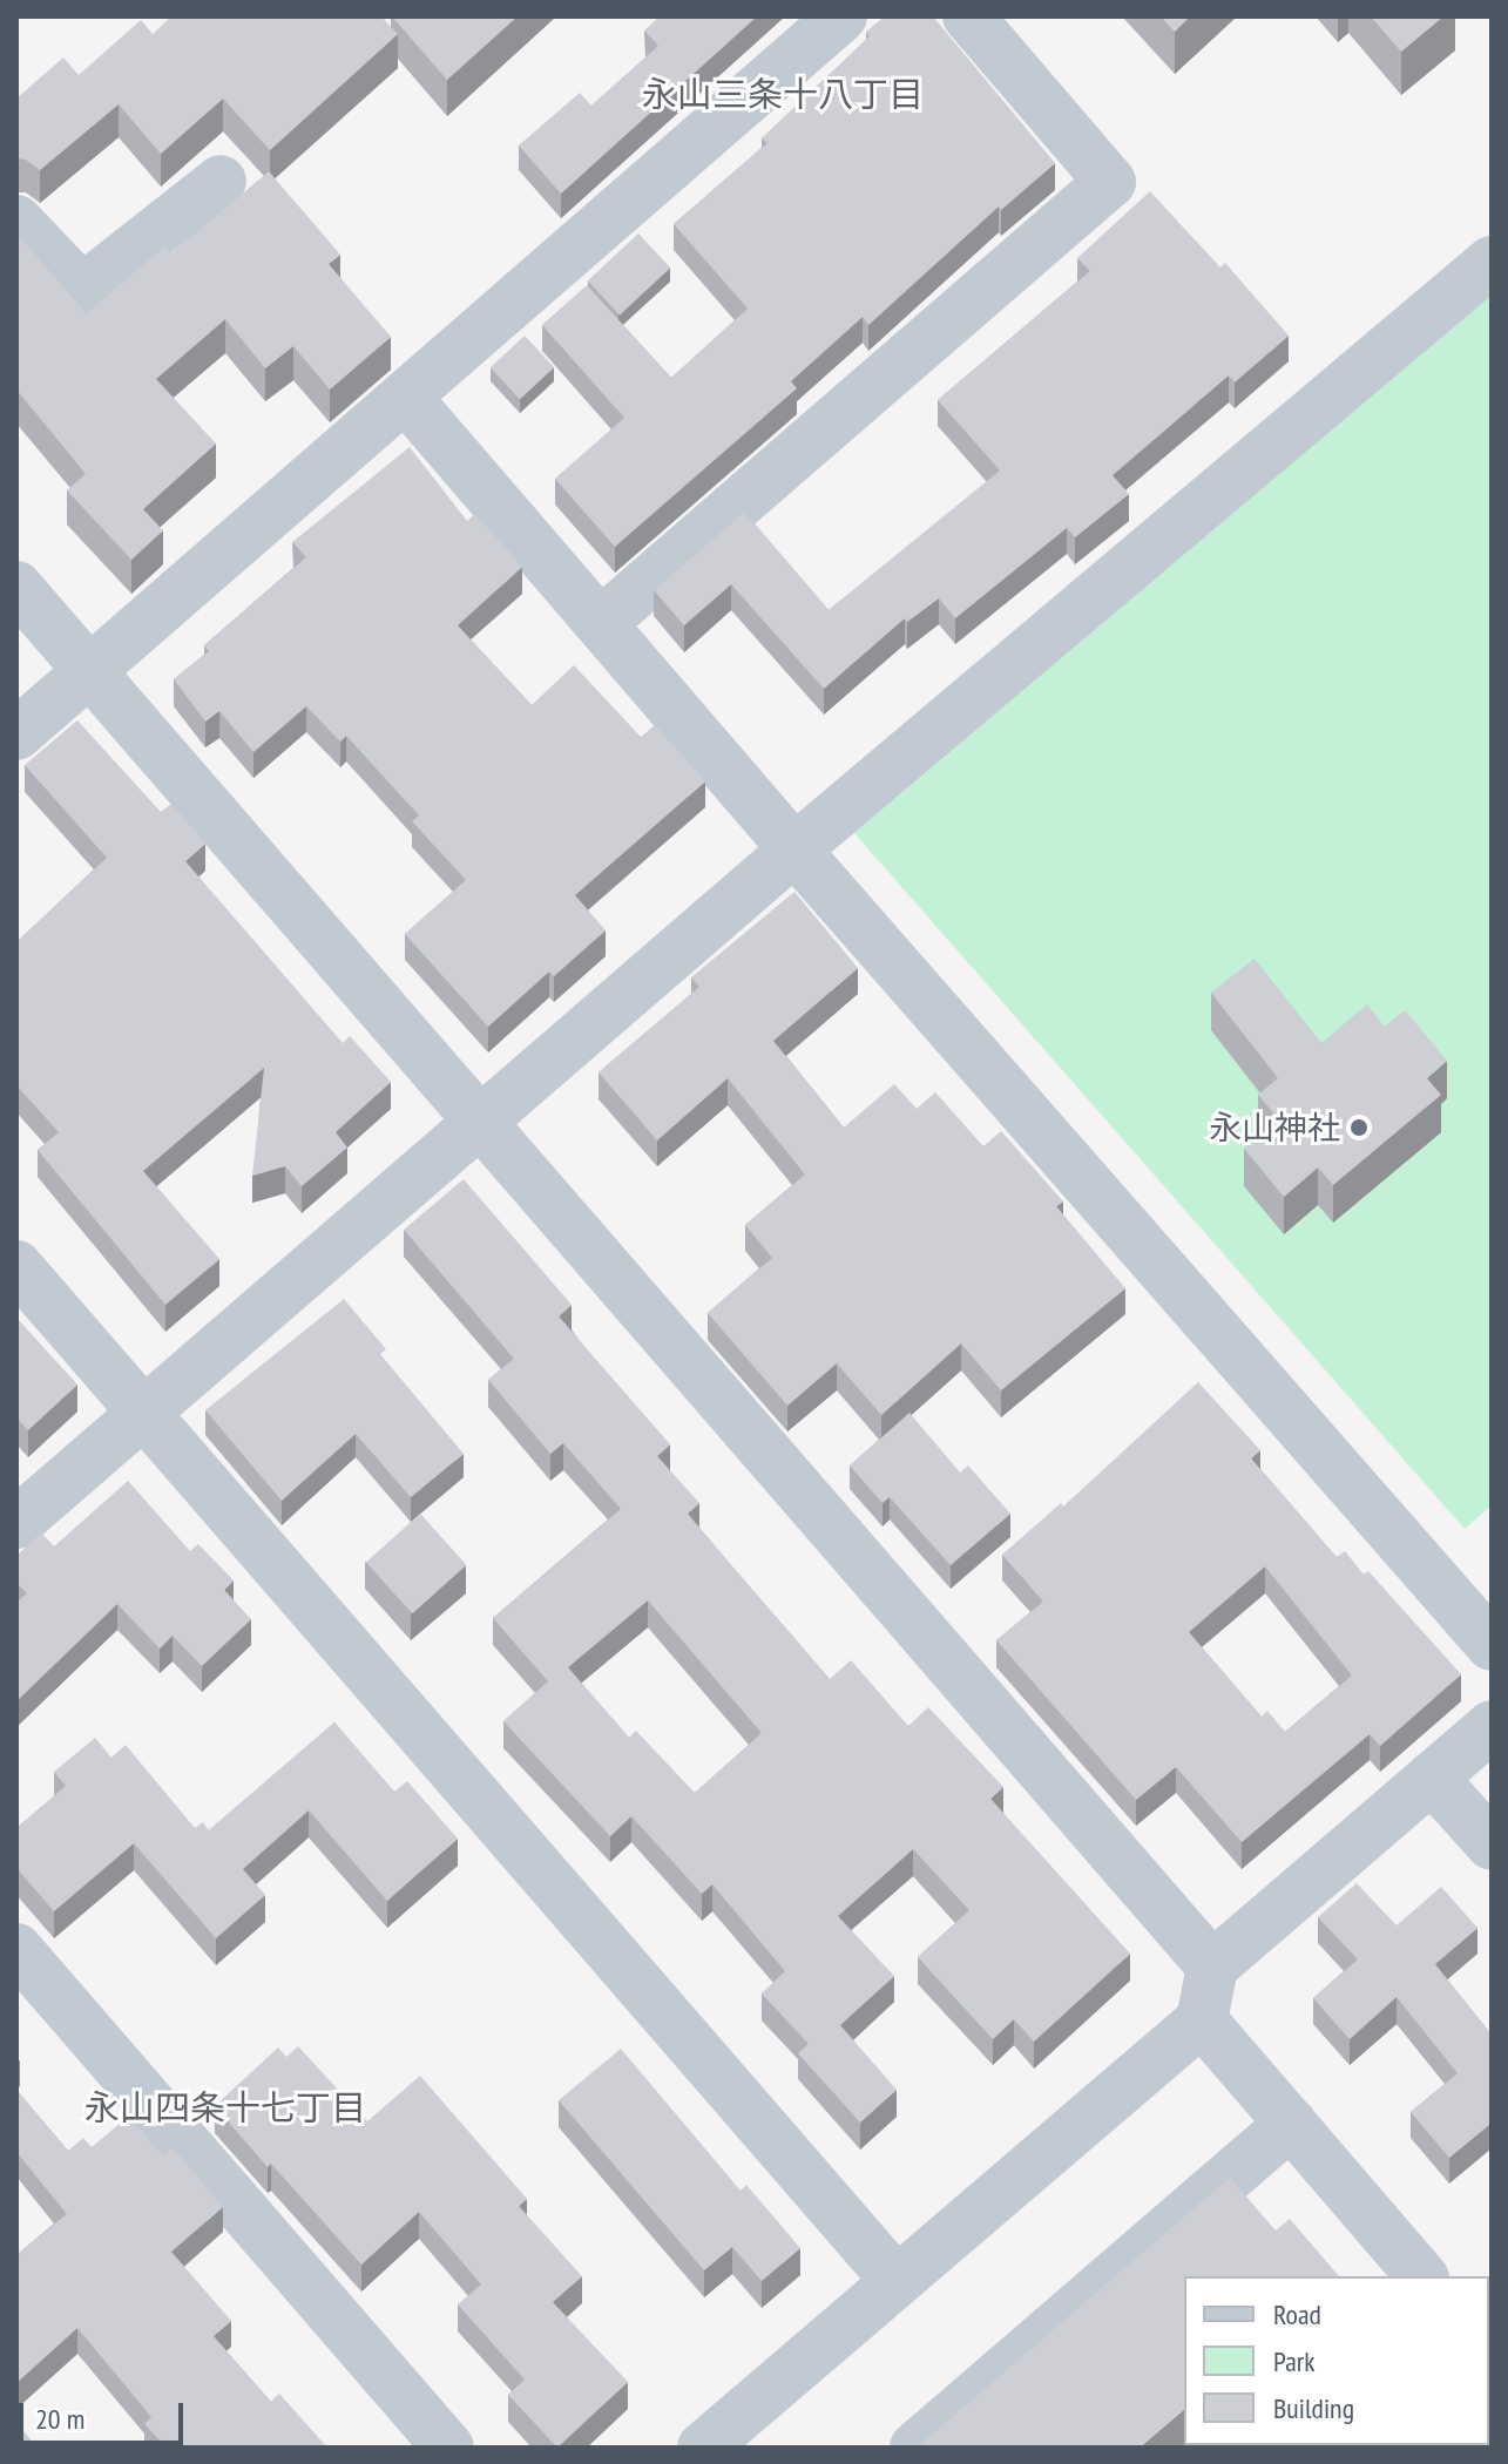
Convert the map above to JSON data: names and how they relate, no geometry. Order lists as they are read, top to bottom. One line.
{"districts":["永山三条十八丁目","永山四条十七丁目"],"places":["永山神社"],"legend":["Road","Park","Building"],"scale_bar":"20 m"}
